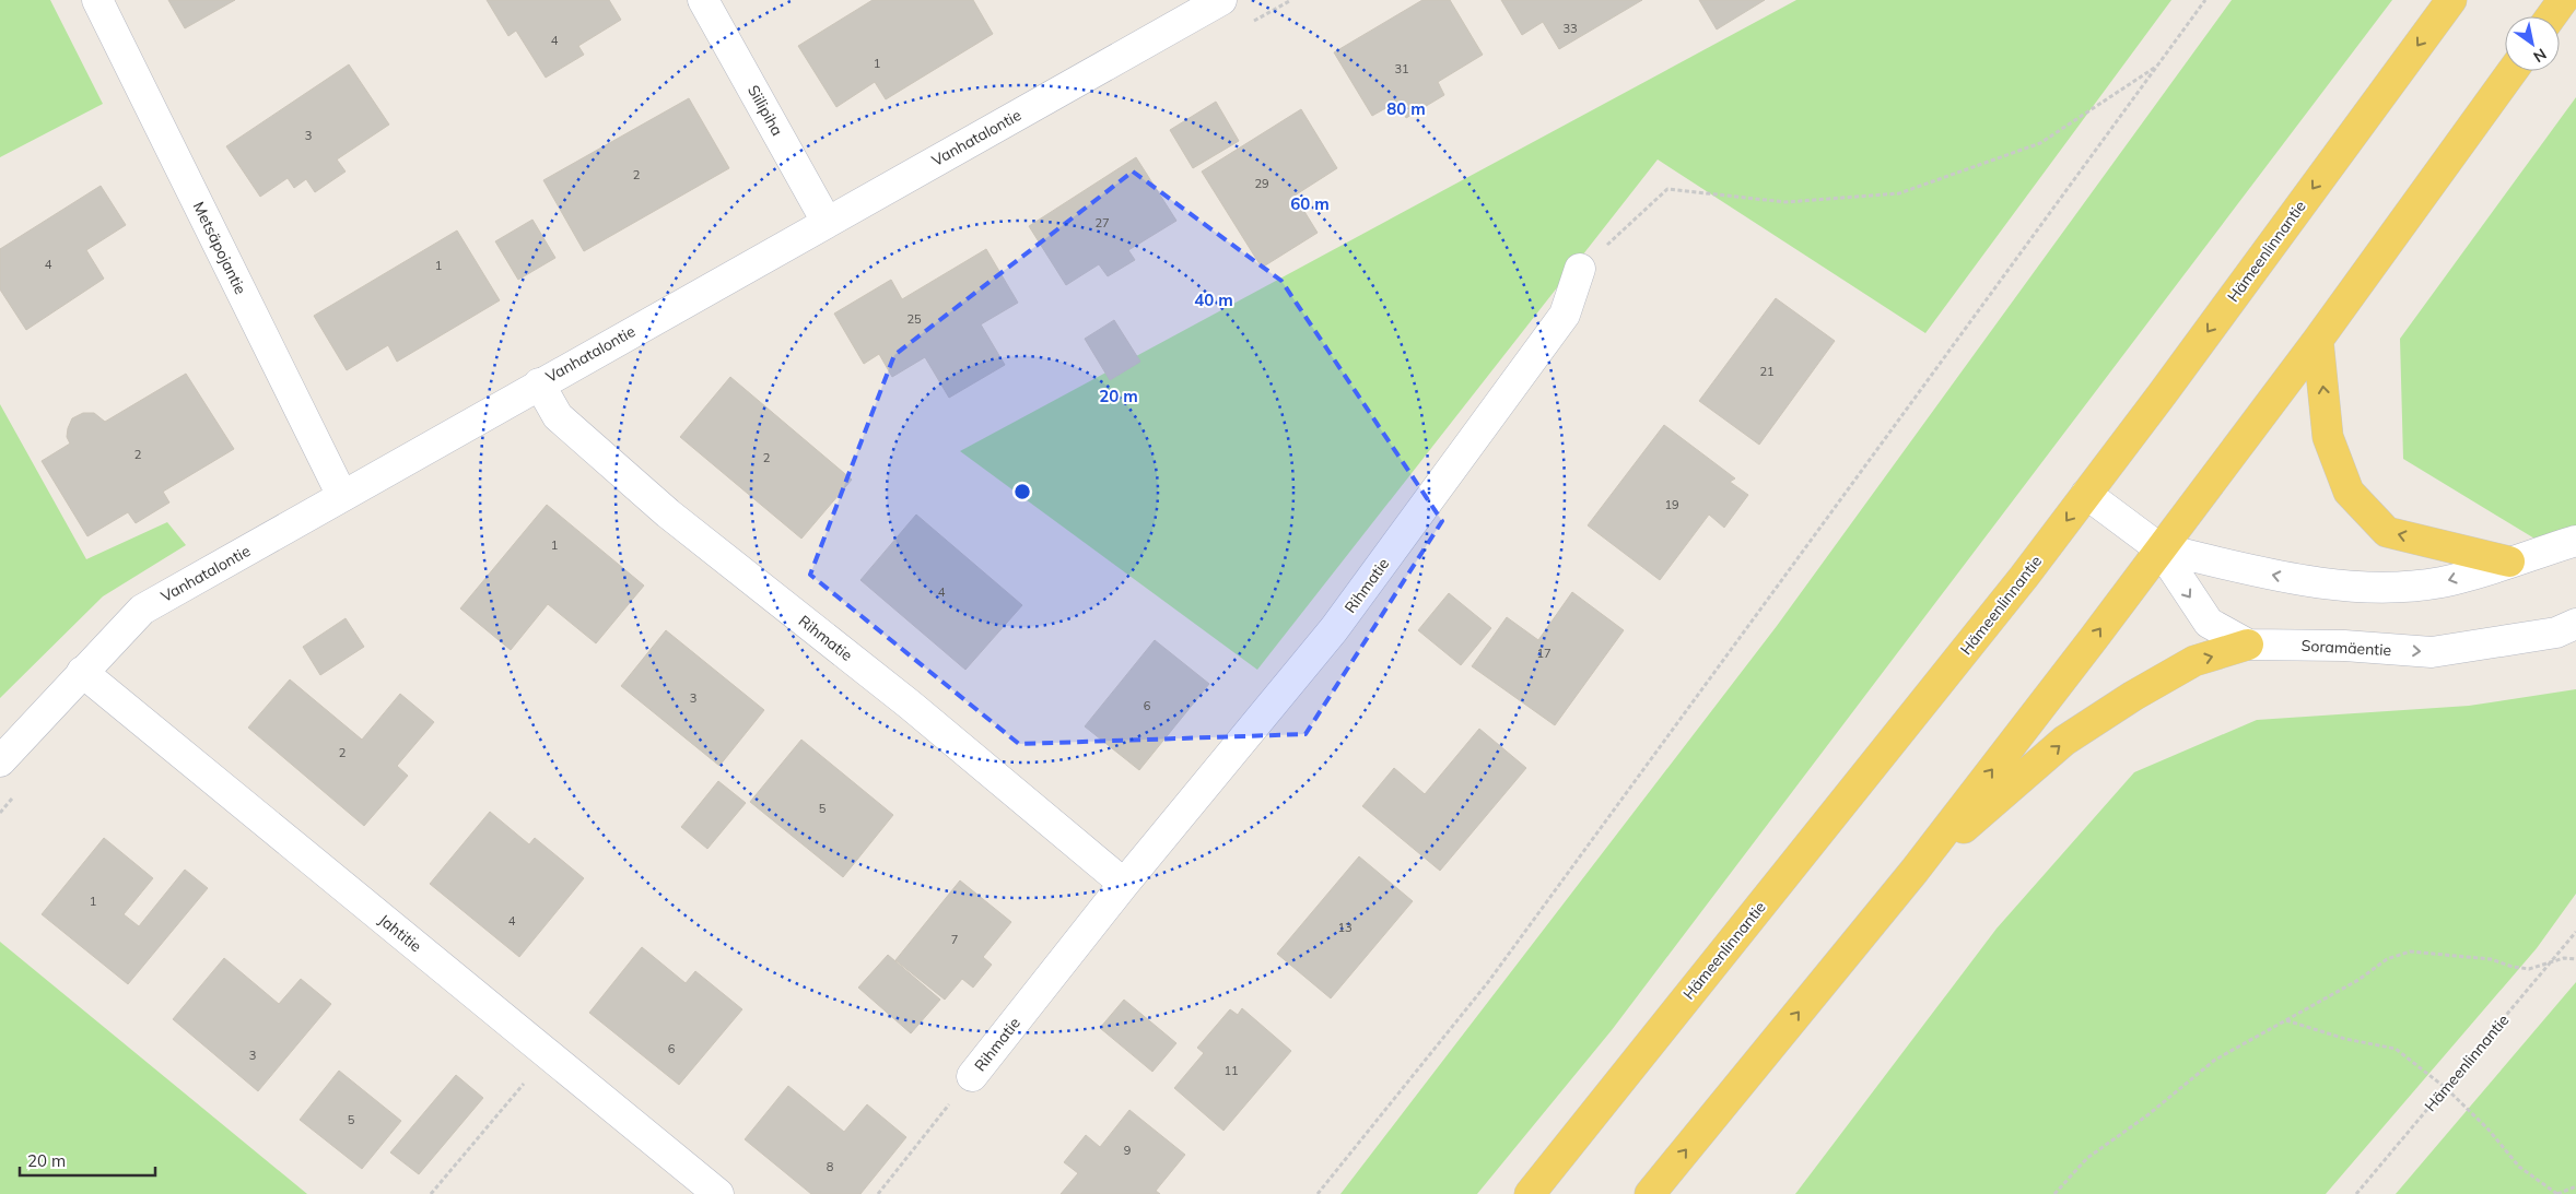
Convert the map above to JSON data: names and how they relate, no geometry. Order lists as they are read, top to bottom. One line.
{"streets":{"main road":["Hämeenlinnantie"],"street":["Siilipiha","Vanhatalontie","Metsäpojantie","Rihmatie","Soramäentie","Jahtitie"]},"crossings":[["Siilipiha","Vanhatalontie"],["Vanhatalontie","Metsäpojantie"],["Vanhatalontie","Rihmatie"],["Vanhatalontie","Jahtitie"],["Hämeenlinnantie","Soramäentie"]],"house_numbers":["33","4","1","31","3","2","29","27","4","1","25","21","2","2","19","1","4","17","3","6","2","5","1","4","13","7","6","3","11","5","9","8"],"scale_bar":"20 m","north":"bottom right","rings":["80 m","60 m","40 m","20 m"]}
